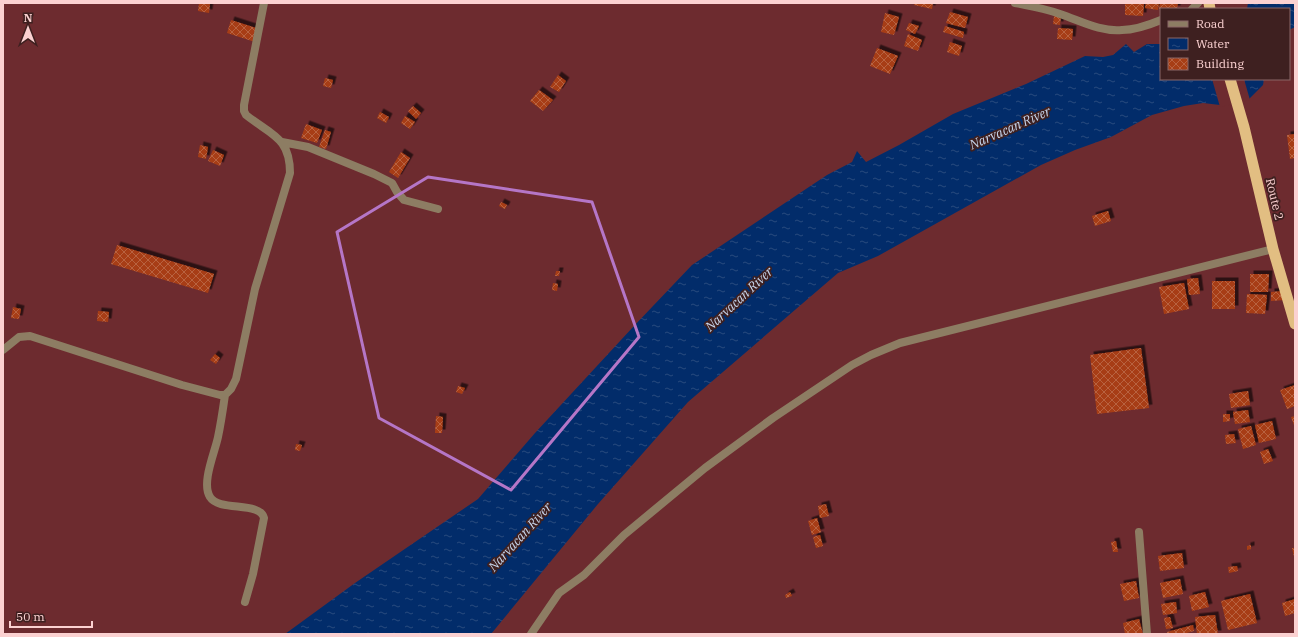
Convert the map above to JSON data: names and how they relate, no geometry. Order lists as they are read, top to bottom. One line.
{"streets":{"highway":["Route 2"]},"water":["Narvacan River"],"legend":["Road","Water","Building"],"scale_bar":"50 m","north":"top"}
